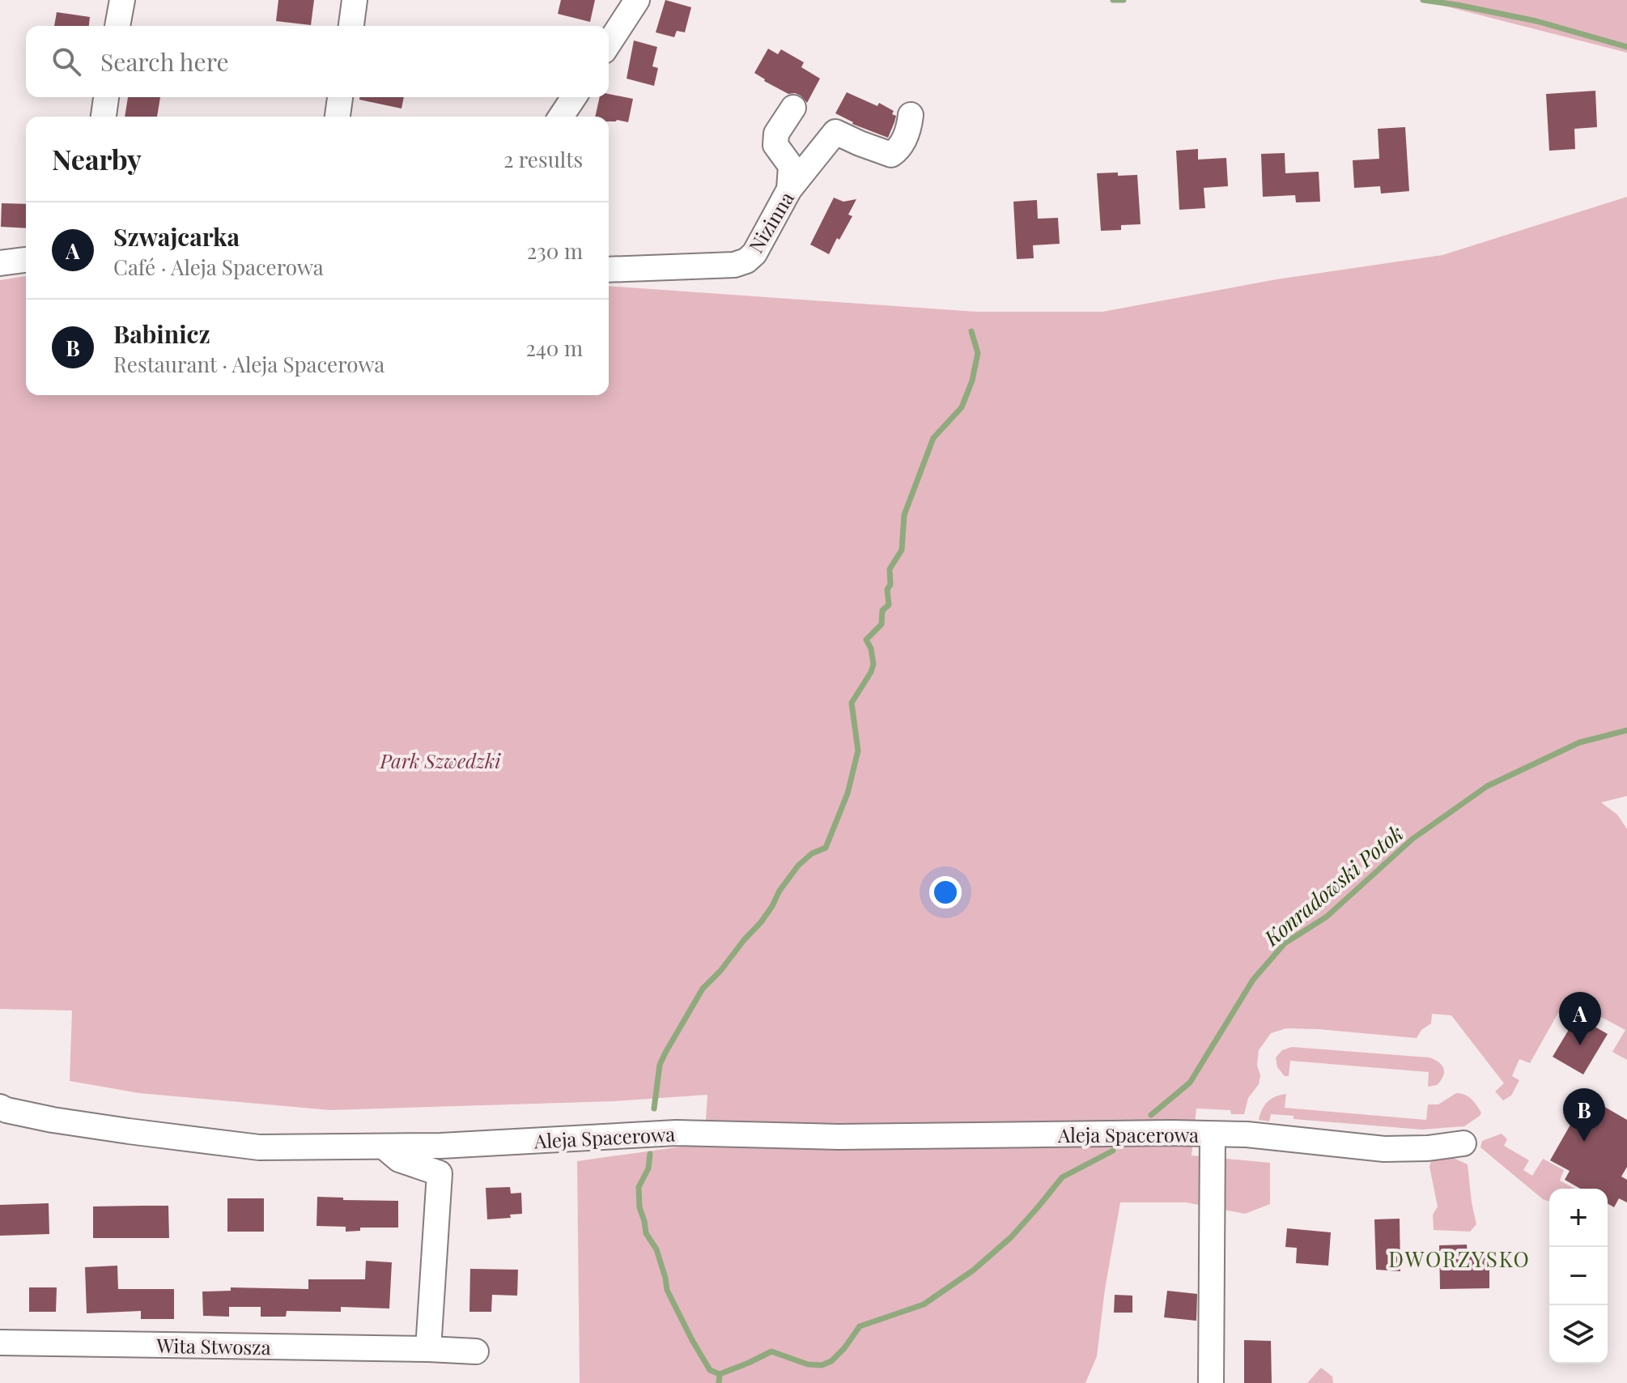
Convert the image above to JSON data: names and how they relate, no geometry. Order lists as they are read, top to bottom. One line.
{"streets":{"street":["Nizinna","Aleja Spacerowa","Wita Stwosza"]},"districts":["DWORZYSKO"],"water":["Konradowski Potok"],"parks":["Park Szwedzki"],"page":{"search":"Search here","heading":["Nearby","2 results"],"list":[{"mark":"A","name":"Szwajcarka","note":"Café · Aleja Spacerowa","value":"230 m"},{"mark":"B","name":"Babinicz","note":"Restaurant · Aleja Spacerowa","value":"240 m"}],"pins":["A","B"],"map_buttons":["+","−"]}}
